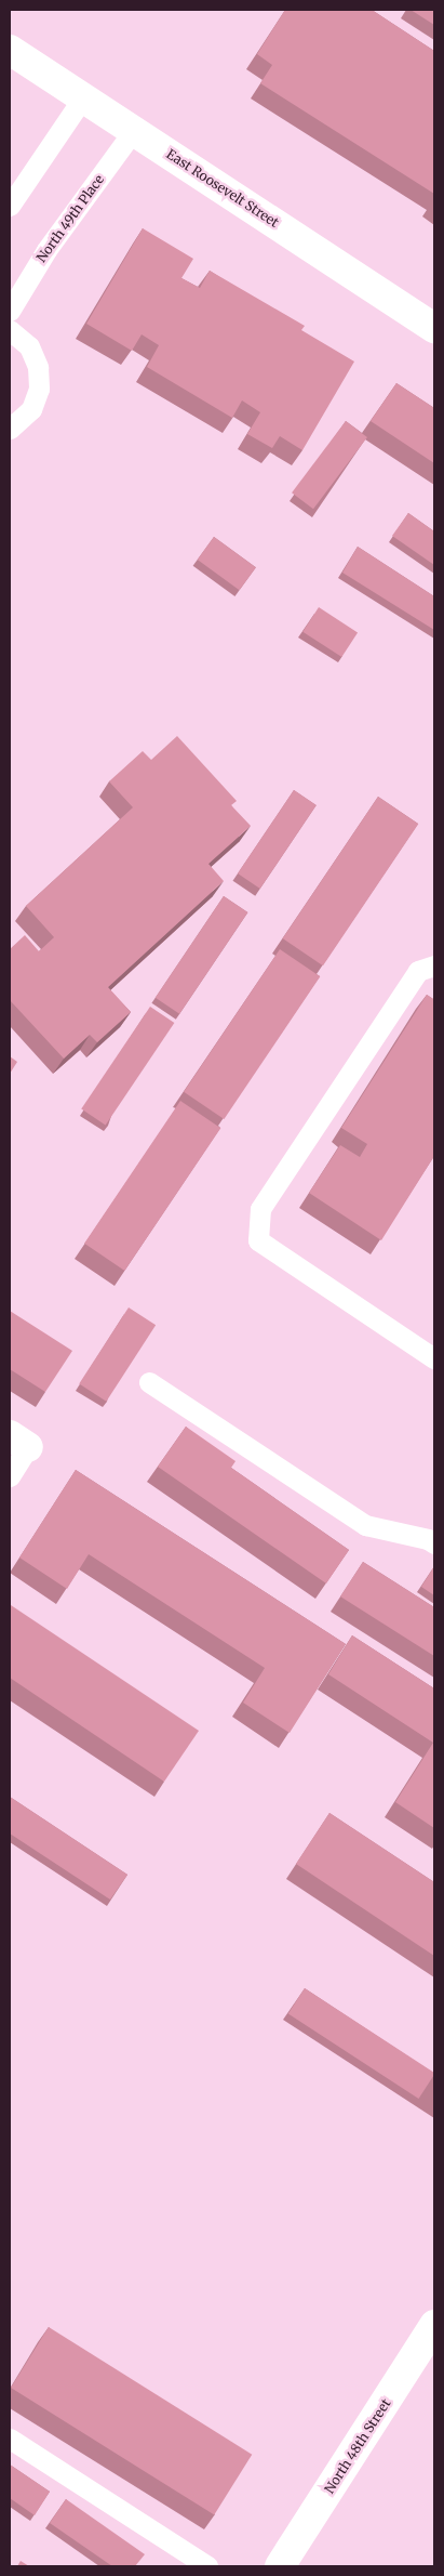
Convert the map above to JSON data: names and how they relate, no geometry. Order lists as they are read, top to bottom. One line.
{"streets":{"street":["East Roosevelt Street","North 48th Street"],"lane":["North 49th Place"]},"crossings":[["East Roosevelt Street","North 49th Place"]]}
